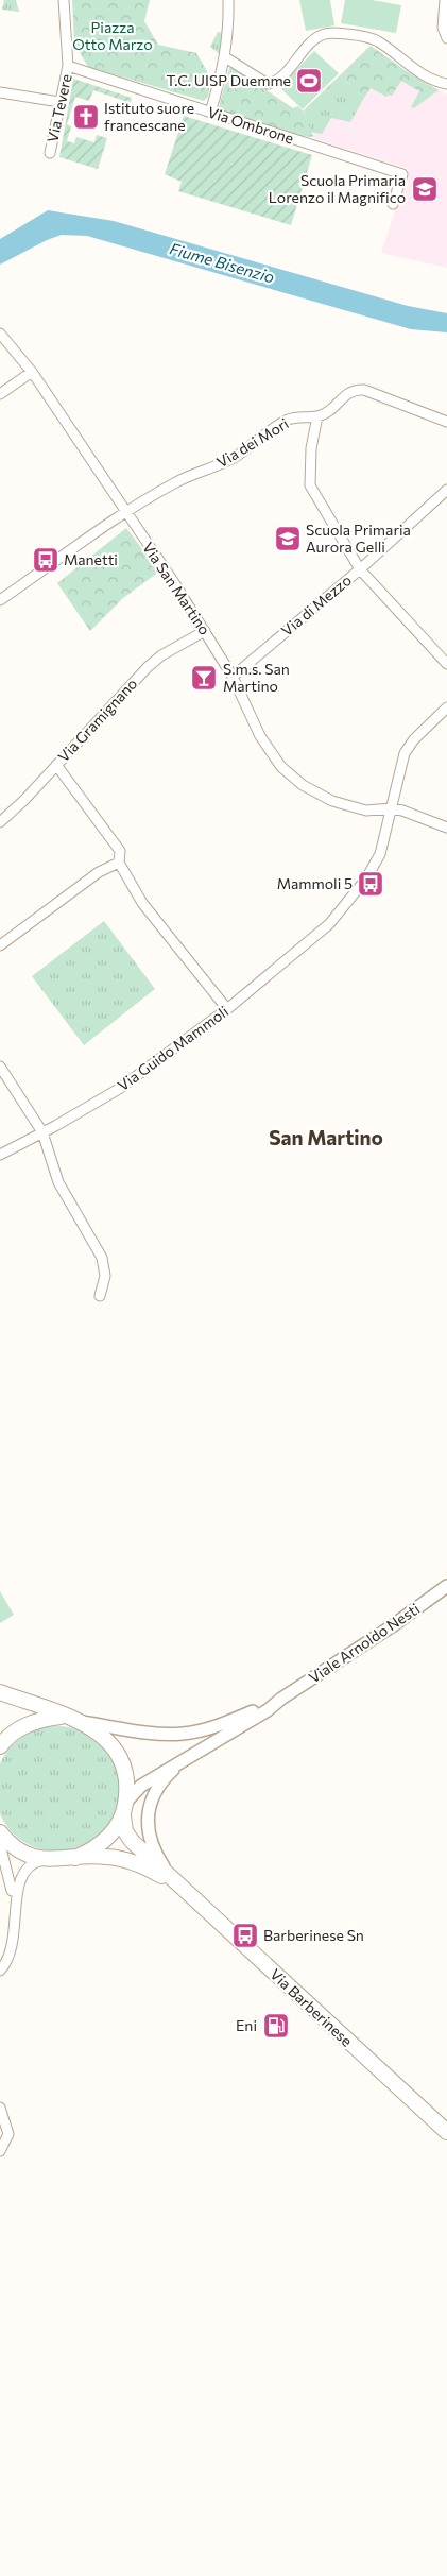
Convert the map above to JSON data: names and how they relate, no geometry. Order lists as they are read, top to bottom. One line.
{"streets":{"main road":["Via Barberinese"],"street":["Via Tevere","Via Ombrone","Via dei Mori","Via San Martino","Via di Mezzo","Via Gramignano","Via Guido Mammoli","Viale Arnoldo Nesti"]},"crossings":[["Via Tevere","Via Ombrone"],["Via dei Mori","Via San Martino"],["Via San Martino","Via di Mezzo"],["Via San Martino","Via Gramignano"],["Via San Martino","Via Guido Mammoli"],["Viale Arnoldo Nesti","Via Barberinese"]],"districts":["San Martino"],"water":["Fiume Bisenzio"],"parks":["Piazza Otto Marzo"],"places":{"sports":["T.C. UISP Duemme"],"church":["Istituto suore francescane"],"school or university":["Scuola Primaria Lorenzo il Magnifico","Scuola Primaria Aurora Gelli"],"bus stop":["Manetti","Mammoli 5","Barberinese Sn"],"bar":["S.m.s. San Martino"],"fuel station":["Eni"]}}
